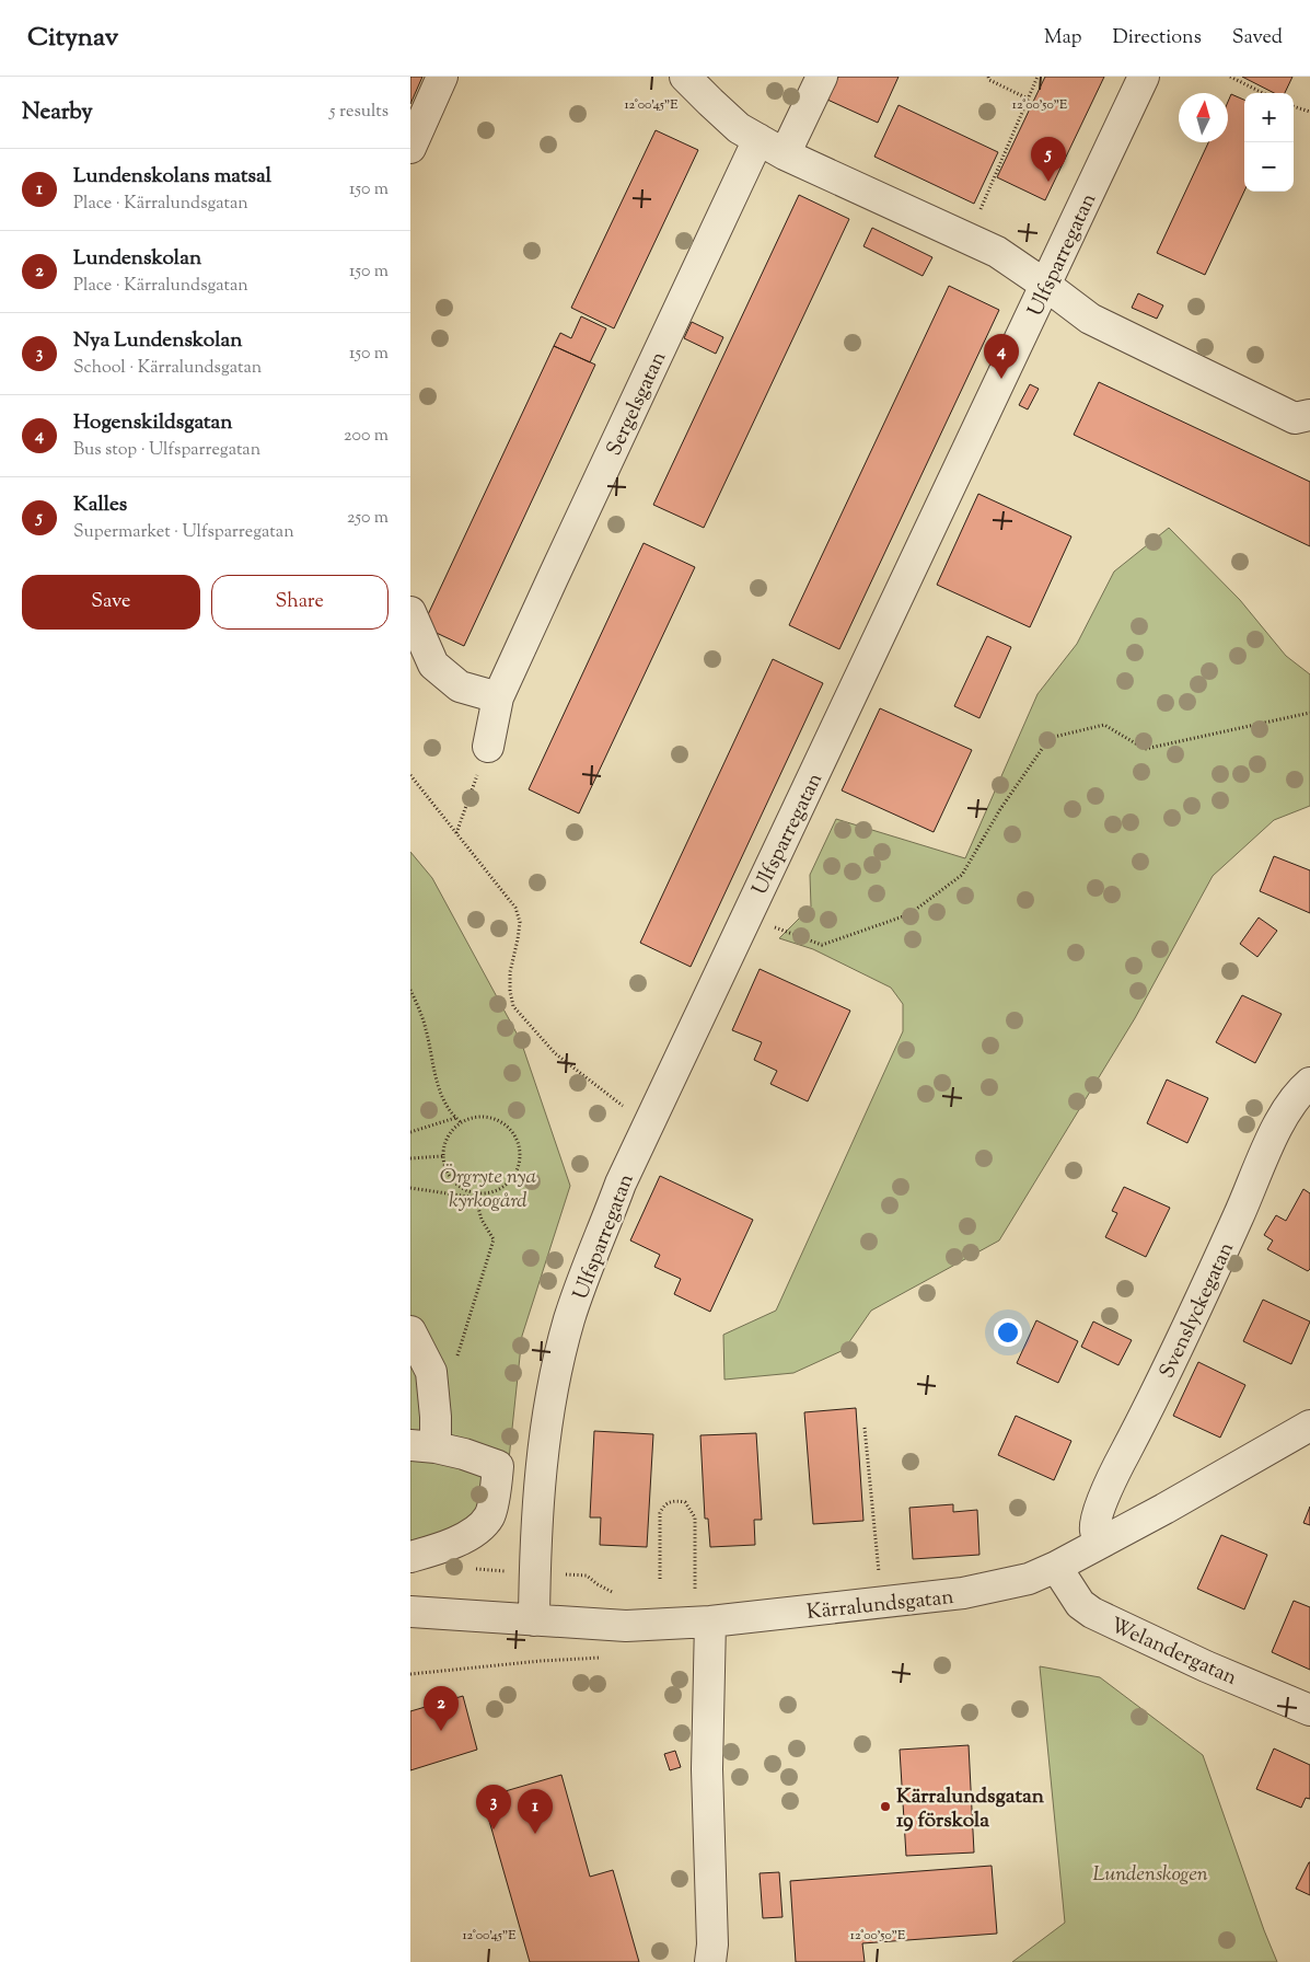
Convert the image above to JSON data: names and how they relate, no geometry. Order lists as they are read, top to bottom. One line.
{"streets":{"street":["Ulfsparregatan","Sergelsgatan","Svenslyckegatan","Kärralundsgatan","Welandergatan"]},"crossings":[["Ulfsparregatan","Kärralundsgatan"],["Svenslyckegatan","Kärralundsgatan"],["Kärralundsgatan","Welandergatan"]],"parks":["Örgryte nya kyrkogård","Lundenskogen"],"places":["Kärralundsgatan 19 förskola"],"north":"top","page":{"header":"Citynav","nav":["Map","Directions","Saved"],"heading":["Nearby","5 results"],"map_buttons":["+","−"],"pins":["5","4","2","3","1"],"list":[{"mark":"1","name":"Lundenskolans matsal","note":"Place · Kärralundsgatan","value":"150 m"},{"mark":"2","name":"Lundenskolan","note":"Place · Kärralundsgatan","value":"150 m"},{"mark":"3","name":"Nya Lundenskolan","note":"School · Kärralundsgatan","value":"150 m"},{"mark":"4","name":"Hogenskildsgatan","note":"Bus stop · Ulfsparregatan","value":"200 m"},{"mark":"5","name":"Kalles","note":"Supermarket · Ulfsparregatan","value":"250 m"}],"buttons":["Save","Share"]},"coordinates":["12°00'45\"E","12°00'50\"E"]}
